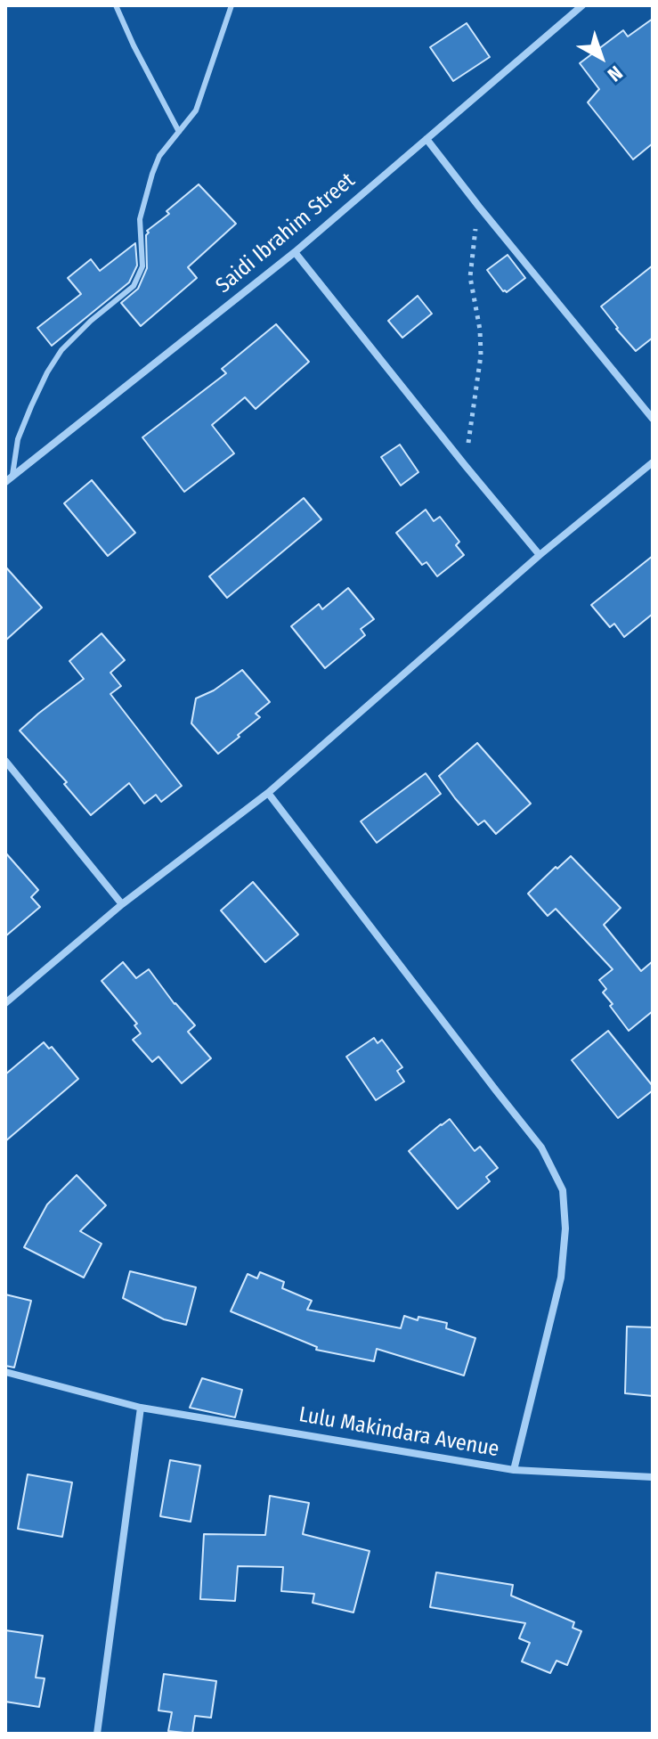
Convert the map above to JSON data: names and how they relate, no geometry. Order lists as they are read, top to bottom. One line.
{"streets":{"street":["Saidi Ibrahim Street","Lulu Makindara Avenue"]},"north":"bottom right"}
